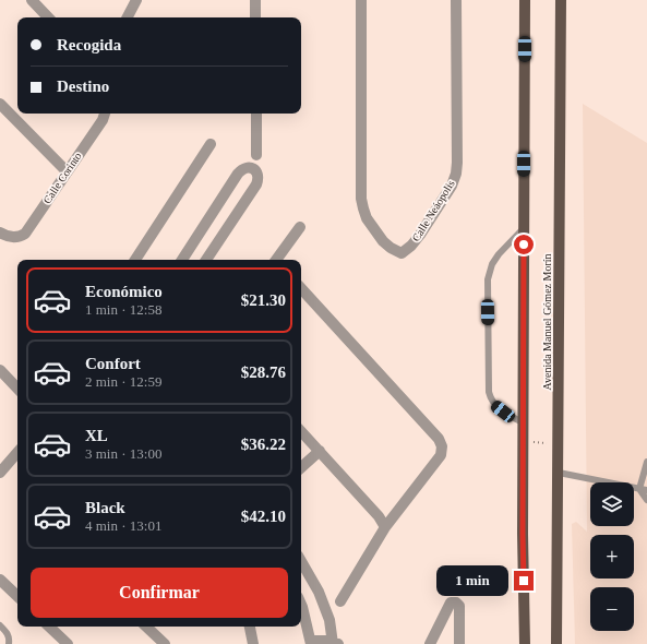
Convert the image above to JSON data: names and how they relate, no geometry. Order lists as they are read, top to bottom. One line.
{"streets":{"main road":["Avenida Manuel Gómez Morín"],"street":["Calle Corinto","Calle Neáopolis"]},"page":{"banner":["Recogida","Destino"],"list":[{"name":"Económico","note":"1 min · 12:58","value":"$21.30"},{"name":"Confort","note":"2 min · 12:59","value":"$28.76"},{"name":"XL","note":"3 min · 13:00","value":"$36.22"},{"name":"Black","note":"4 min · 13:01","value":"$42.10"}],"map_buttons":["+","−"],"buttons":"Confirmar","bubble":"1 min"}}
